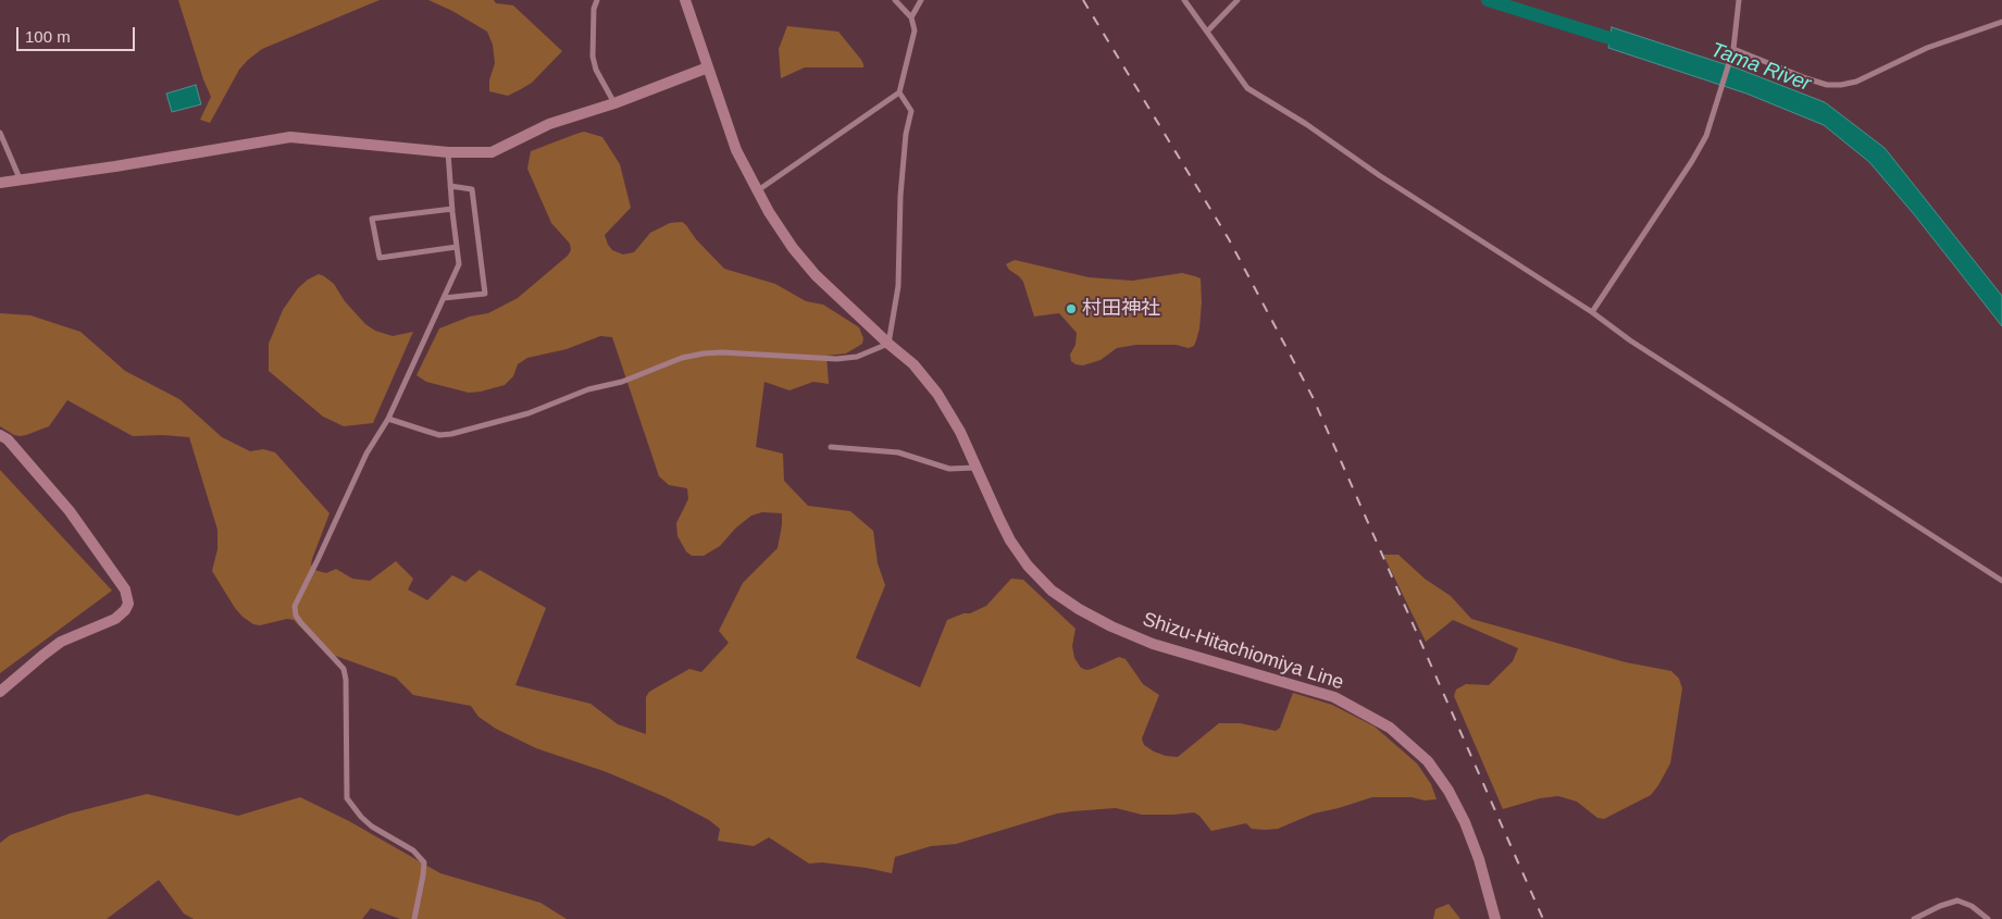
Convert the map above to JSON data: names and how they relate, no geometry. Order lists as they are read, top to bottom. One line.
{"streets":{"main road":["Shizu-Hitachiomiya Line"]},"water":["Tama River"],"places":["村田神社"],"scale_bar":"100 m"}
